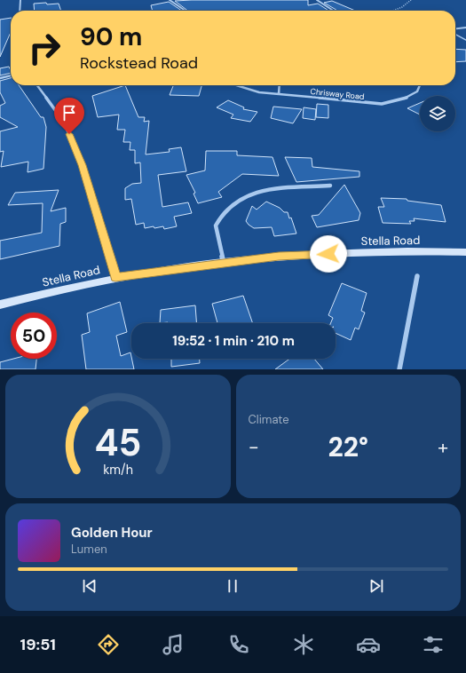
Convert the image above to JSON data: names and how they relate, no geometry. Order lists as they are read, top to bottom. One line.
{"streets":{"main road":["Stella Road"],"street":["Chrisway Road"]},"page":{"turn":["90 m","Rockstead Road"],"limit":"50","trip":"19:52 · 1 min · 210 m","tile":"Climate","heat":["−","22°","+"],"song":["Golden Hour","Lumen"],"tabs":"19:51","gauge":["45","km/h"]}}
